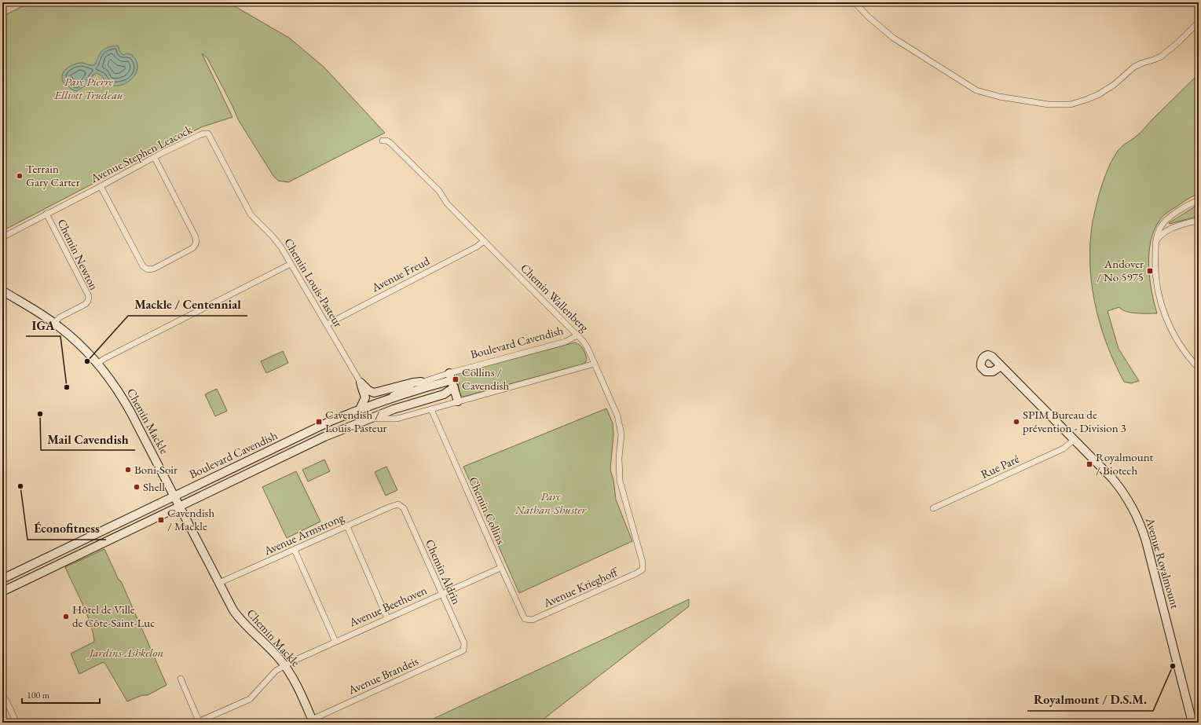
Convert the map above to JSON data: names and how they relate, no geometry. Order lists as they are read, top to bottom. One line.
{"streets":{"main road":["Boulevard Cavendish","Chemin Mackle","Avenue Royalmount"],"street":["Avenue Stephen Leacock","Chemin Newton","Avenue Freud","Chemin Louis-Pasteur","Chemin Wallenberg","Rue Paré","Chemin Collins","Avenue Armstrong","Chemin Aldrin","Avenue Krieghoff","Avenue Beethoven","Avenue Brandeis"]},"crossings":[["Avenue Stephen Leacock","Chemin Newton"],["Avenue Stephen Leacock","Chemin Louis-Pasteur"],["Chemin Newton","Chemin Mackle"],["Avenue Freud","Chemin Louis-Pasteur"],["Avenue Freud","Chemin Wallenberg"],["Chemin Wallenberg","Boulevard Cavendish"],["Chemin Wallenberg","Avenue Krieghoff"],["Boulevard Cavendish","Chemin Mackle"],["Boulevard Cavendish","Chemin Collins"],["Chemin Mackle","Avenue Armstrong"],["Chemin Mackle","Avenue Beethoven"],["Chemin Mackle","Avenue Brandeis"],["Rue Paré","Avenue Royalmount"],["Chemin Collins","Avenue Krieghoff"],["Chemin Collins","Avenue Beethoven"],["Avenue Armstrong","Chemin Aldrin"],["Chemin Aldrin","Avenue Beethoven"],["Chemin Aldrin","Avenue Brandeis"]],"parks":["Parc Pierre Elliott Trudeau","Parc Nathan-Shuster","Jardins Ashkelon"],"places":{"other":["Terrain Gary Carter","Mackle / Centennial","IGA","Mail Cavendish","SPIM Bureau de prévention - Division 3","Boni-Soir","Éconofitness","Shell","Hôtel de Ville de Côte-Saint-Luc","Royalmount / D.S.M."],"transit":["Andover / No 5975","Collins / Cavendish","Cavendish / Louis-Pasteur","Royalmount / Biotech","Cavendish / Mackle"]},"scale_bar":"100 m"}
